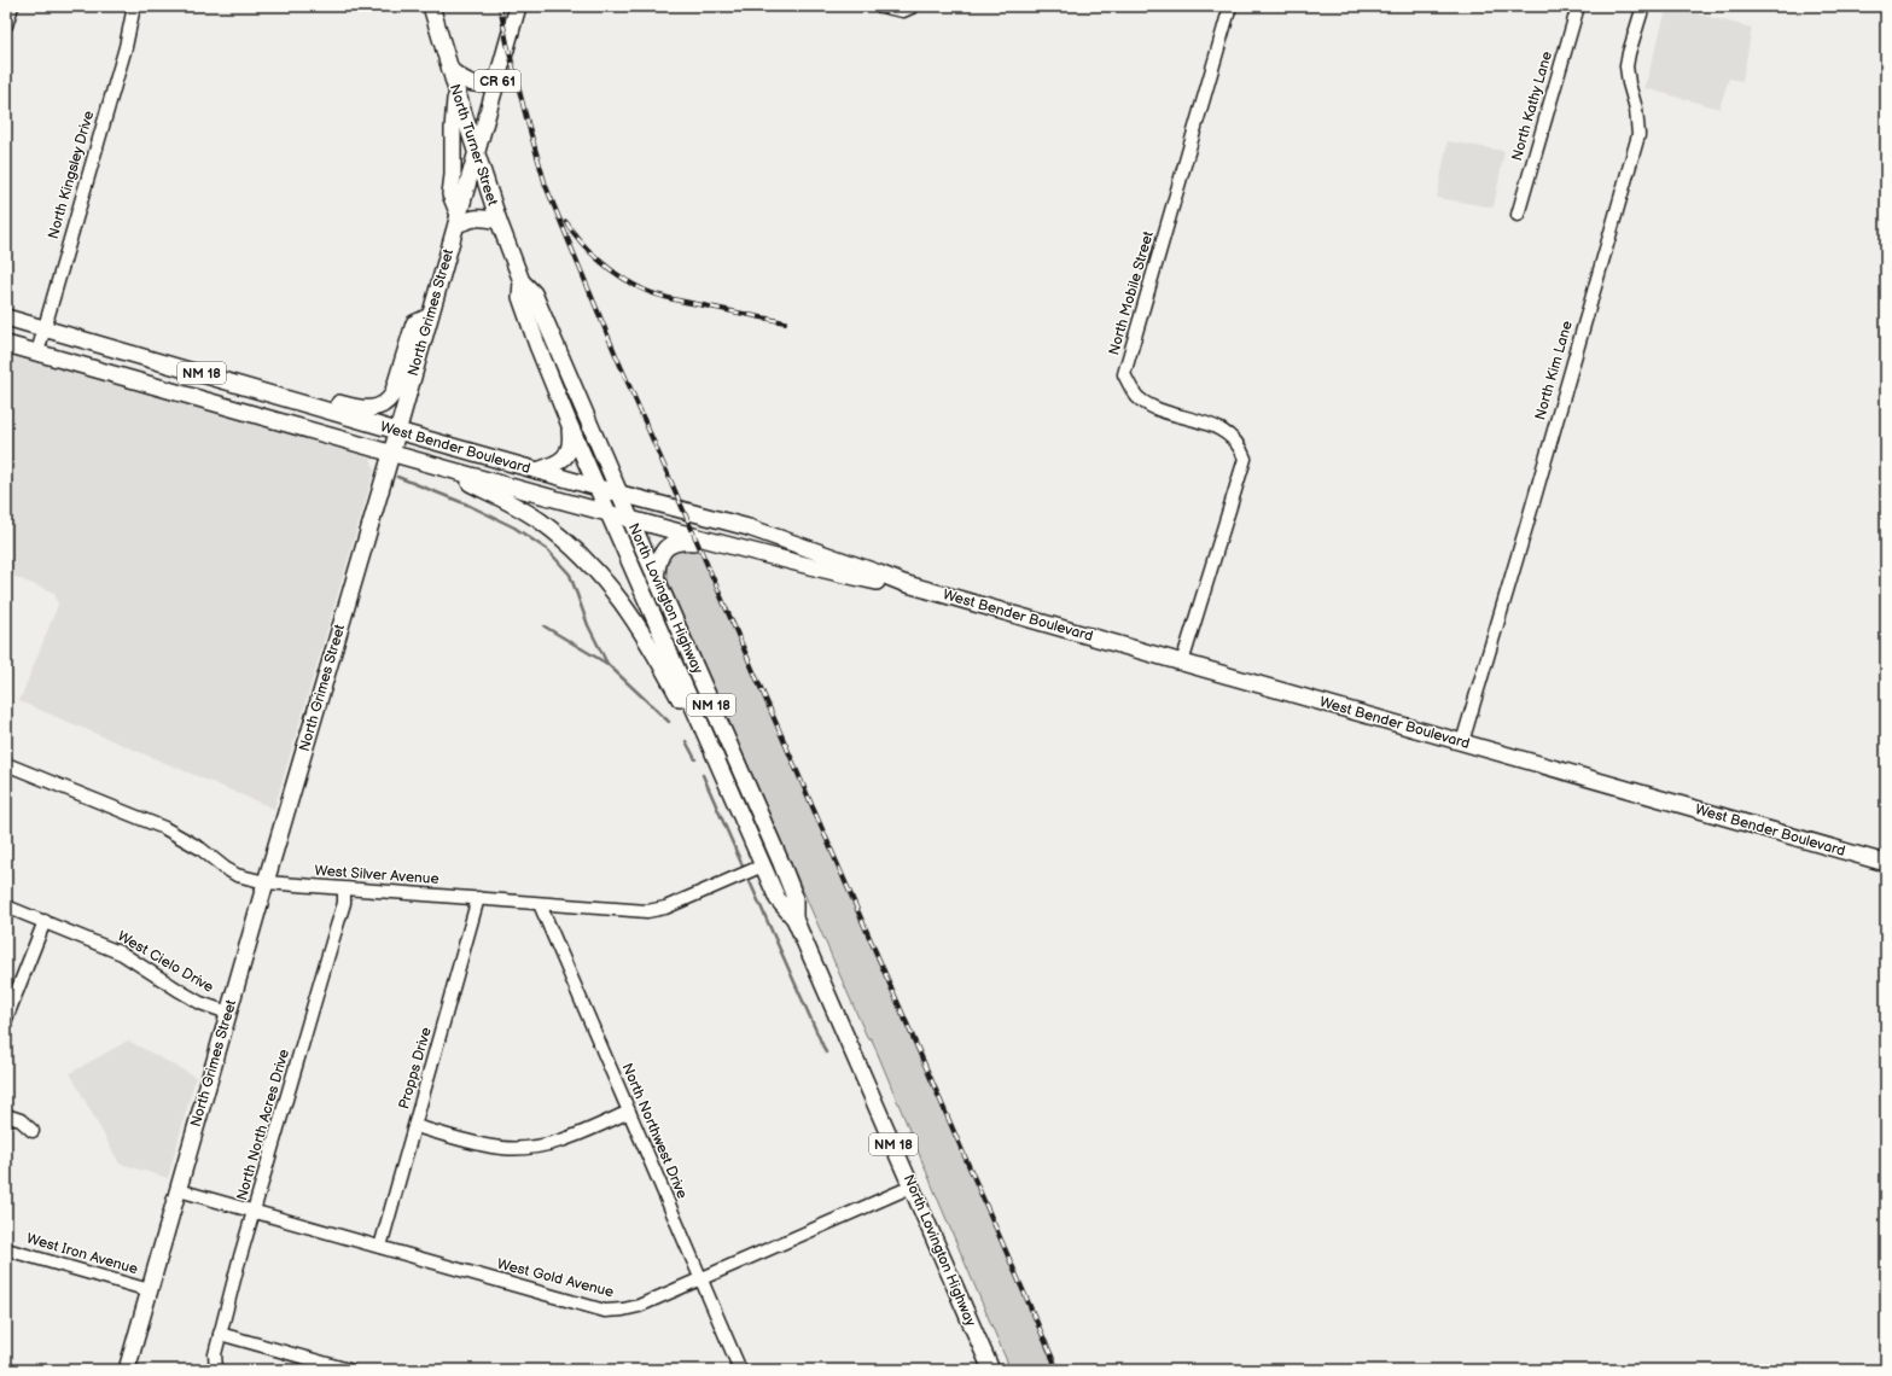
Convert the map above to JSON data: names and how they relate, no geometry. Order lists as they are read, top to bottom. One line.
{"streets":{"main road":["CR 61","North Turner Street","North Grimes Street","NM 18","West Bender Boulevard","North Lovington Highway"],"street":["North Kathy Lane","North Kingsley Drive","North Mobile Street","North Kim Lane","West Silver Avenue","West Cielo Drive","Propps Drive","North North Acres Drive","North Northwest Drive","West Iron Avenue","West Gold Avenue"]},"crossings":[["North Turner Street","North Grimes Street"],["North Turner Street","West Bender Boulevard"],["North Turner Street","North Lovington Highway"],["North Kingsley Drive","West Bender Boulevard"],["North Mobile Street","West Bender Boulevard"],["North Grimes Street","West Bender Boulevard"],["North Grimes Street","West Silver Avenue"],["North Grimes Street","West Cielo Drive"],["North Grimes Street","West Iron Avenue"],["North Grimes Street","West Gold Avenue"],["North Kim Lane","West Bender Boulevard"],["West Bender Boulevard","North Lovington Highway"],["North Lovington Highway","West Silver Avenue"],["North Lovington Highway","West Gold Avenue"],["West Silver Avenue","Propps Drive"],["West Silver Avenue","North North Acres Drive"],["West Silver Avenue","North Northwest Drive"],["Propps Drive","West Gold Avenue"],["North North Acres Drive","West Gold Avenue"],["North Northwest Drive","West Gold Avenue"]]}
